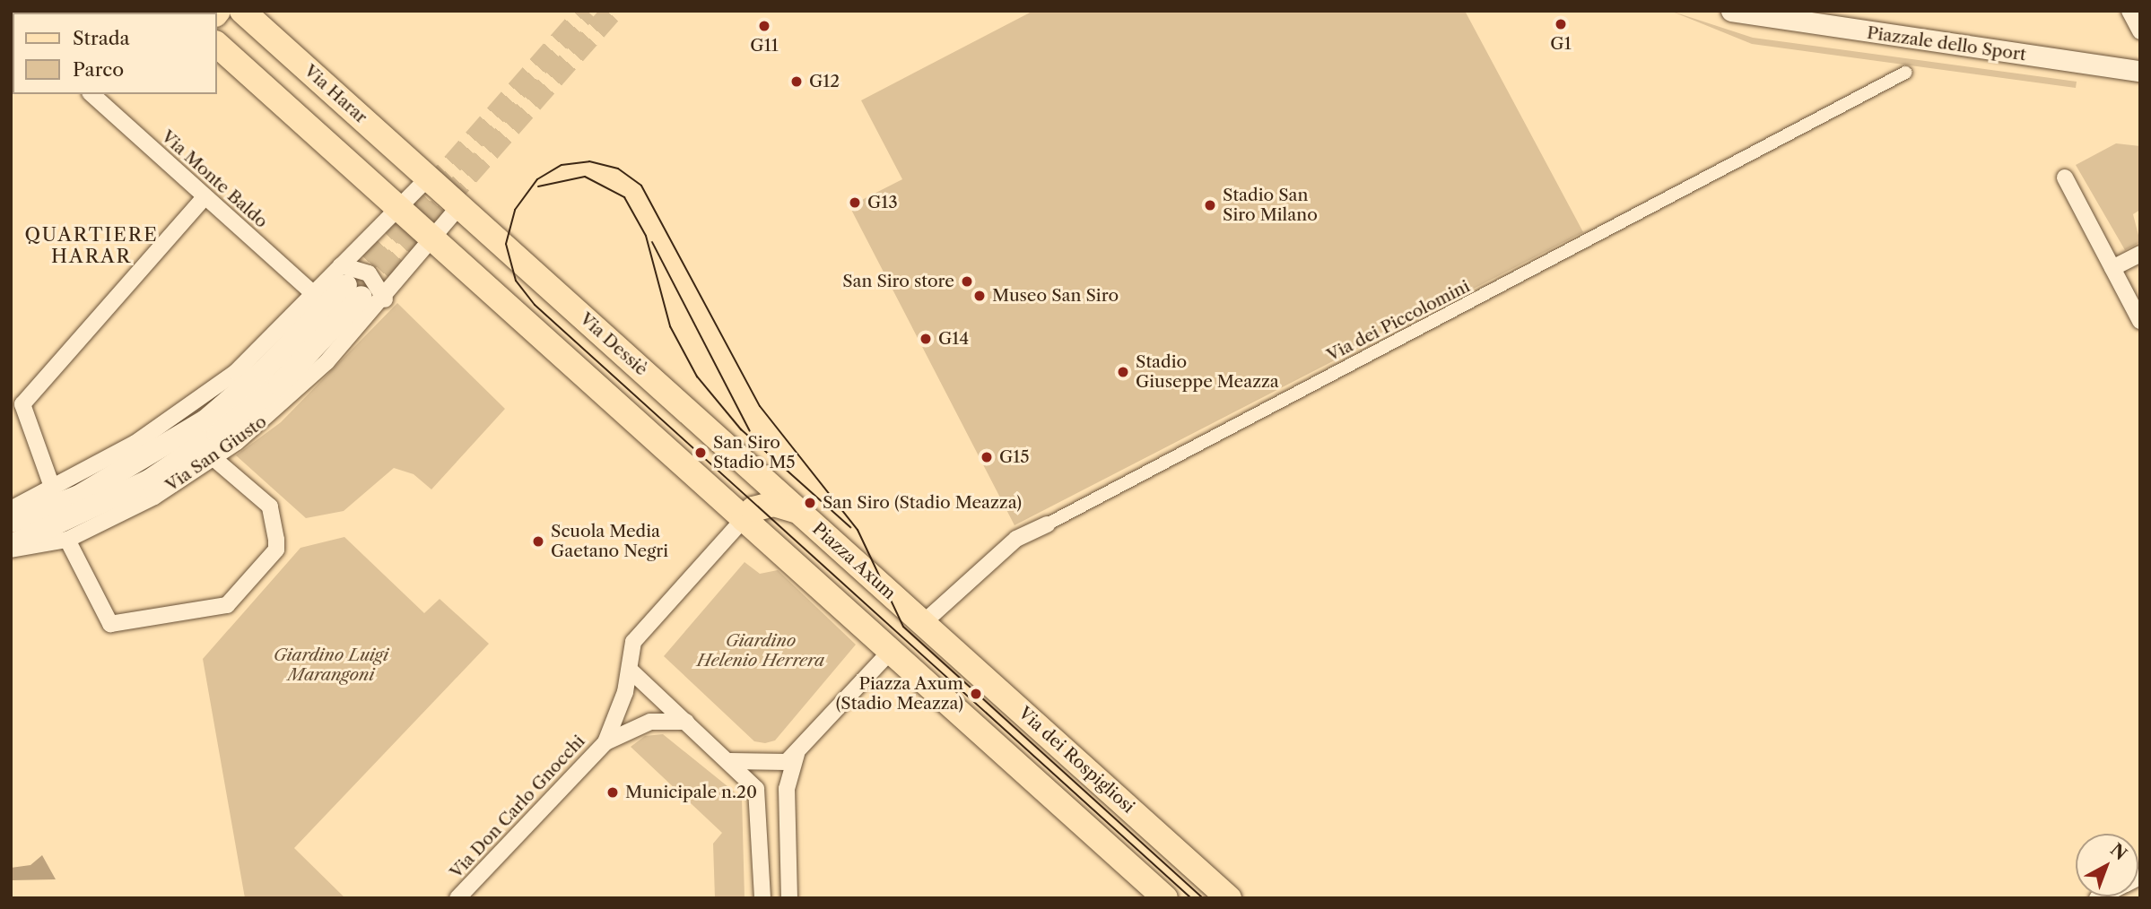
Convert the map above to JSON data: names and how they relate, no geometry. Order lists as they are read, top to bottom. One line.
{"streets":{"main road":["Via Harar","Via Dessiè","Via San Giusto","Piazza Axum","Via dei Rospigliosi"],"street":["Piazzale dello Sport","Via Monte Baldo","Via dei Piccolomini","Via Don Carlo Gnocchi"]},"crossings":[["Via Harar","Via Dessiè"],["Via Harar","Via San Giusto"],["Via Monte Baldo","Via San Giusto"],["Via dei Piccolomini","Piazza Axum"],["Via dei Piccolomini","Via dei Rospigliosi"],["Via Dessiè","Via San Giusto"],["Via Dessiè","Piazza Axum"],["Piazza Axum","Via dei Rospigliosi"],["Piazza Axum","Via Don Carlo Gnocchi"]],"districts":["QUARTIERE HARAR"],"parks":["Giardino Helenio Herrera","Giardino Luigi Marangoni"],"places":["G1","G11","G12","G13","Stadio San Siro Milano","San Siro store","Museo San Siro","G14","Stadio Giuseppe Meazza","San Siro Stadio M5","G15","San Siro (Stadio Meazza)","Scuola Media Gaetano Negri","Piazza Axum (Stadio Meazza)","Municipale n.20"],"legend":["Strada","Parco"],"north":"top right"}
